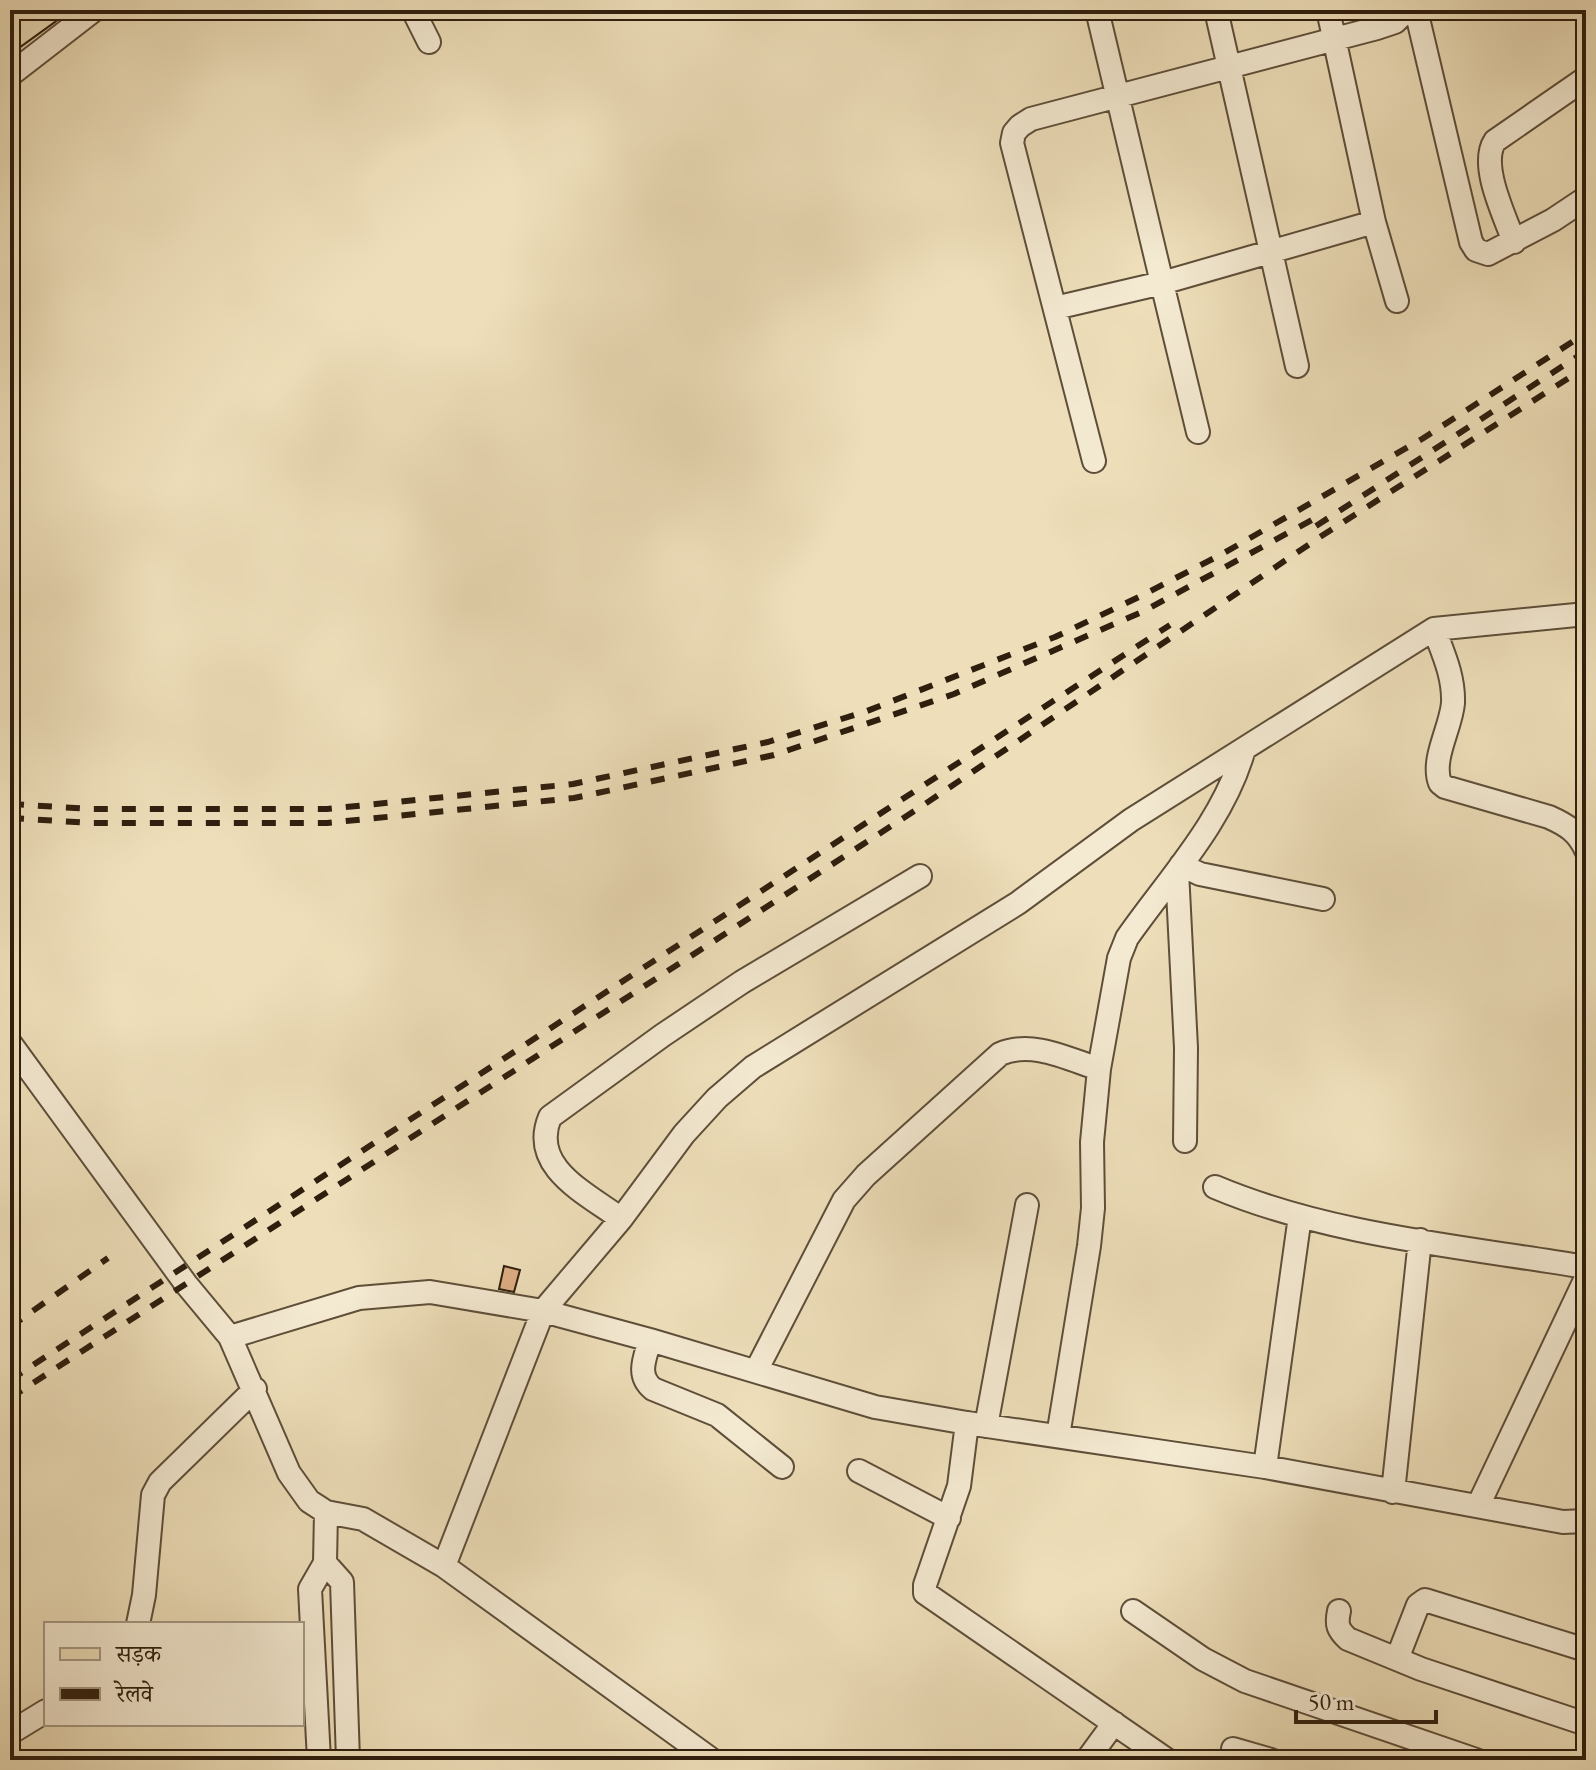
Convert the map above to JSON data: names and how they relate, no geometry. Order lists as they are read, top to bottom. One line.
{"legend":["सड़क","रेलवे"],"scale_bar":"50 m"}
